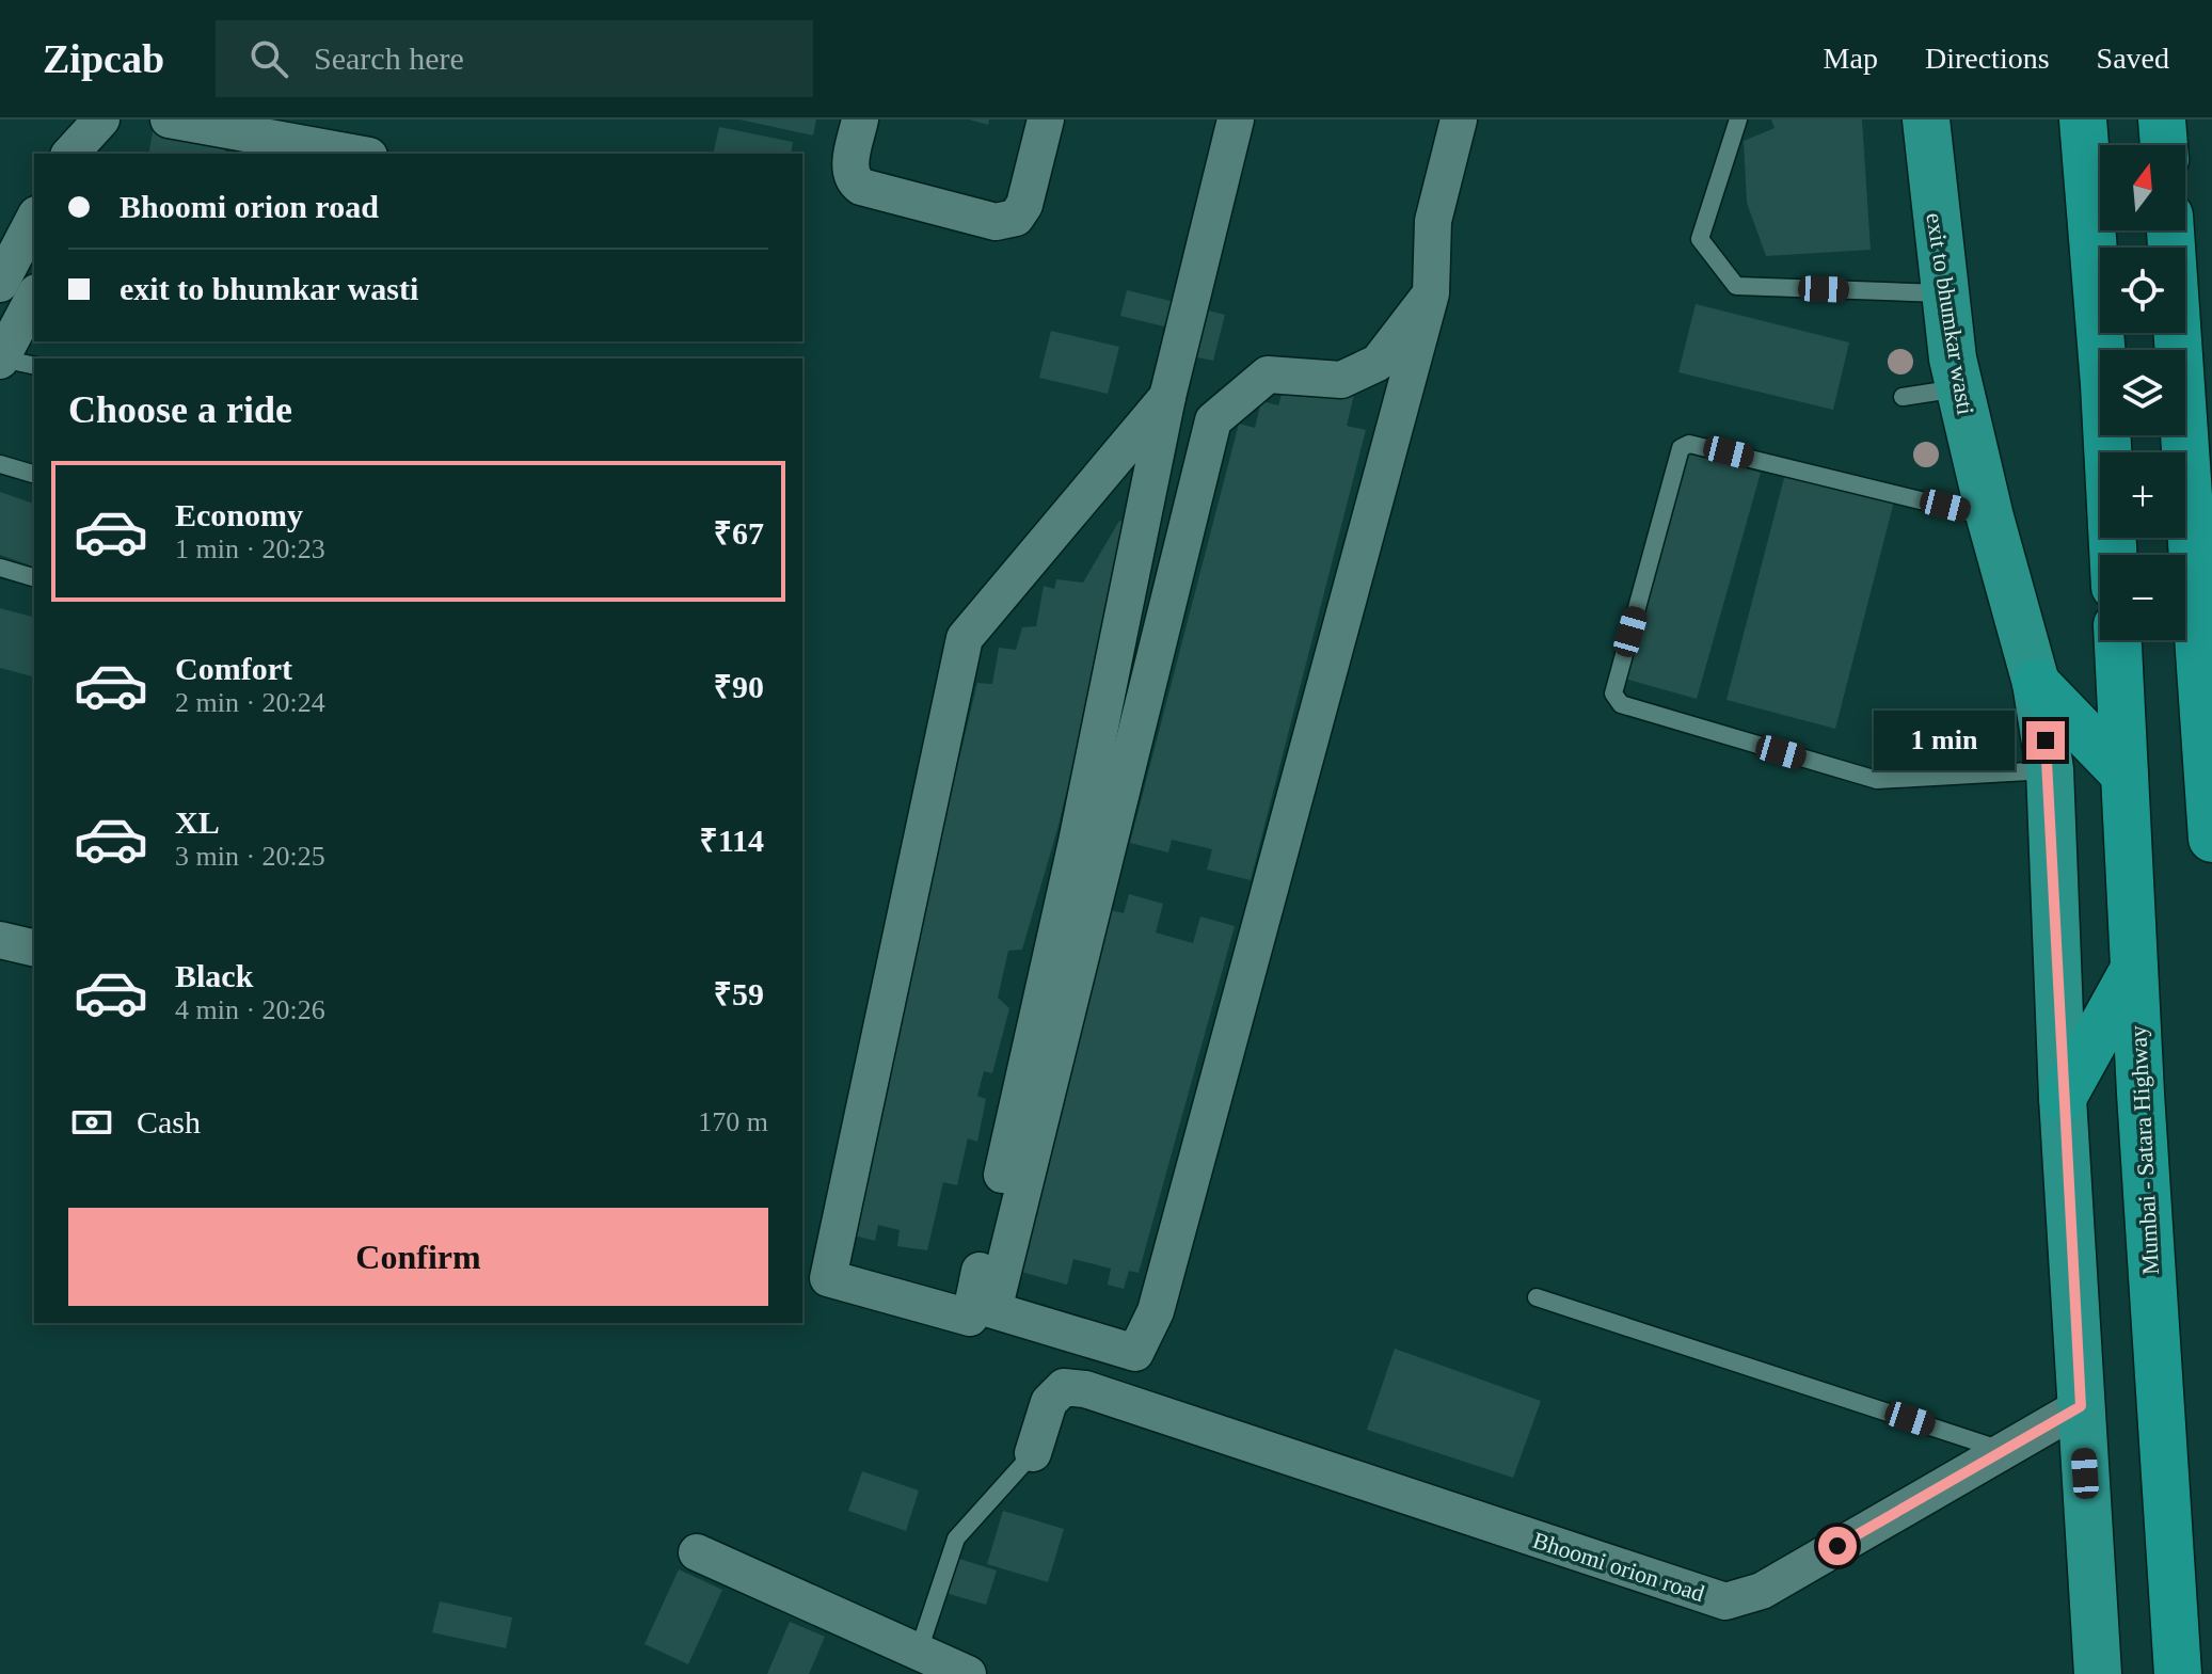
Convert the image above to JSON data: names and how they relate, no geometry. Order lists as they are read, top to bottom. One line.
{"streets":{"highway":["Mumbai - Satara Highway"],"main road":["exit to bhumkar wasti"],"street":["Bhoomi orion road"]},"crossings":[["exit to bhumkar wasti","Bhoomi orion road"]],"north":"top","page":{"header":"Zipcab","search":"Search here","nav":["Map","Directions","Saved"],"map_buttons":["+","−"],"banner":["Bhoomi orion road","exit to bhumkar wasti"],"heading":"Choose a ride","list":[{"name":"Economy","note":"1 min · 20:23","value":"₹67"},{"name":"Comfort","note":"2 min · 20:24","value":"₹90"},{"name":"XL","note":"3 min · 20:25","value":"₹114"},{"name":"Black","note":"4 min · 20:26","value":"₹59"}],"bubble":"1 min","pay":["Cash","170 m"],"buttons":"Confirm"}}
